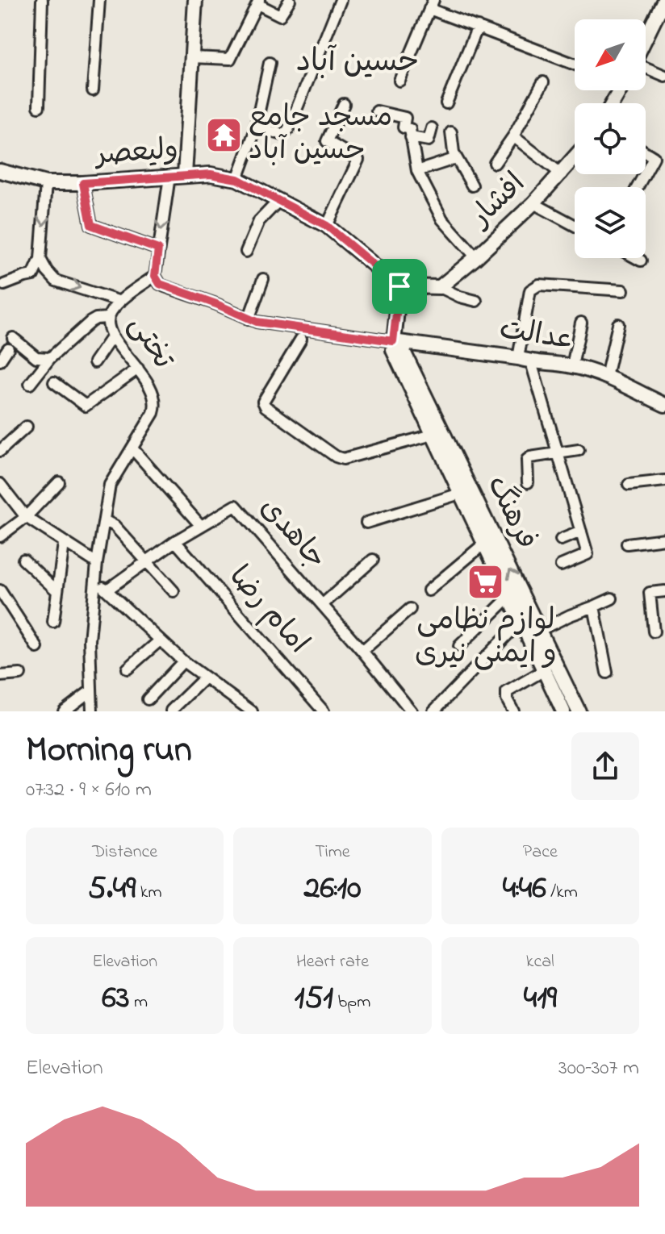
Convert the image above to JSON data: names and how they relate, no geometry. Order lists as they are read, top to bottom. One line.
{"streets":{"street":["ولیعصر","افشار","عدالت","تختی","فرهنگ","جاهدی","امام رضا"]},"crossings":[["ولیعصر","فرهنگ"],["عدالت","فرهنگ"],["جاهدی","امام رضا"]],"districts":["حسین آباد"],"places":{"temple":["مسجد جامع حسین آباد"],"supermarket":["لوازم نظامی و ایمنی نیری"]},"north":"bottom left","page":{"heading":["Morning run","07:32 · 9 × 610 m"],"stats":[["Distance","5.49 km"],["Time","26:10"],["Pace","4:46 /km"],["Elevation","63 m"],["Heart rate","151 bpm"],["kcal","419"]],"chart":["Elevation","300–307 m"]}}
